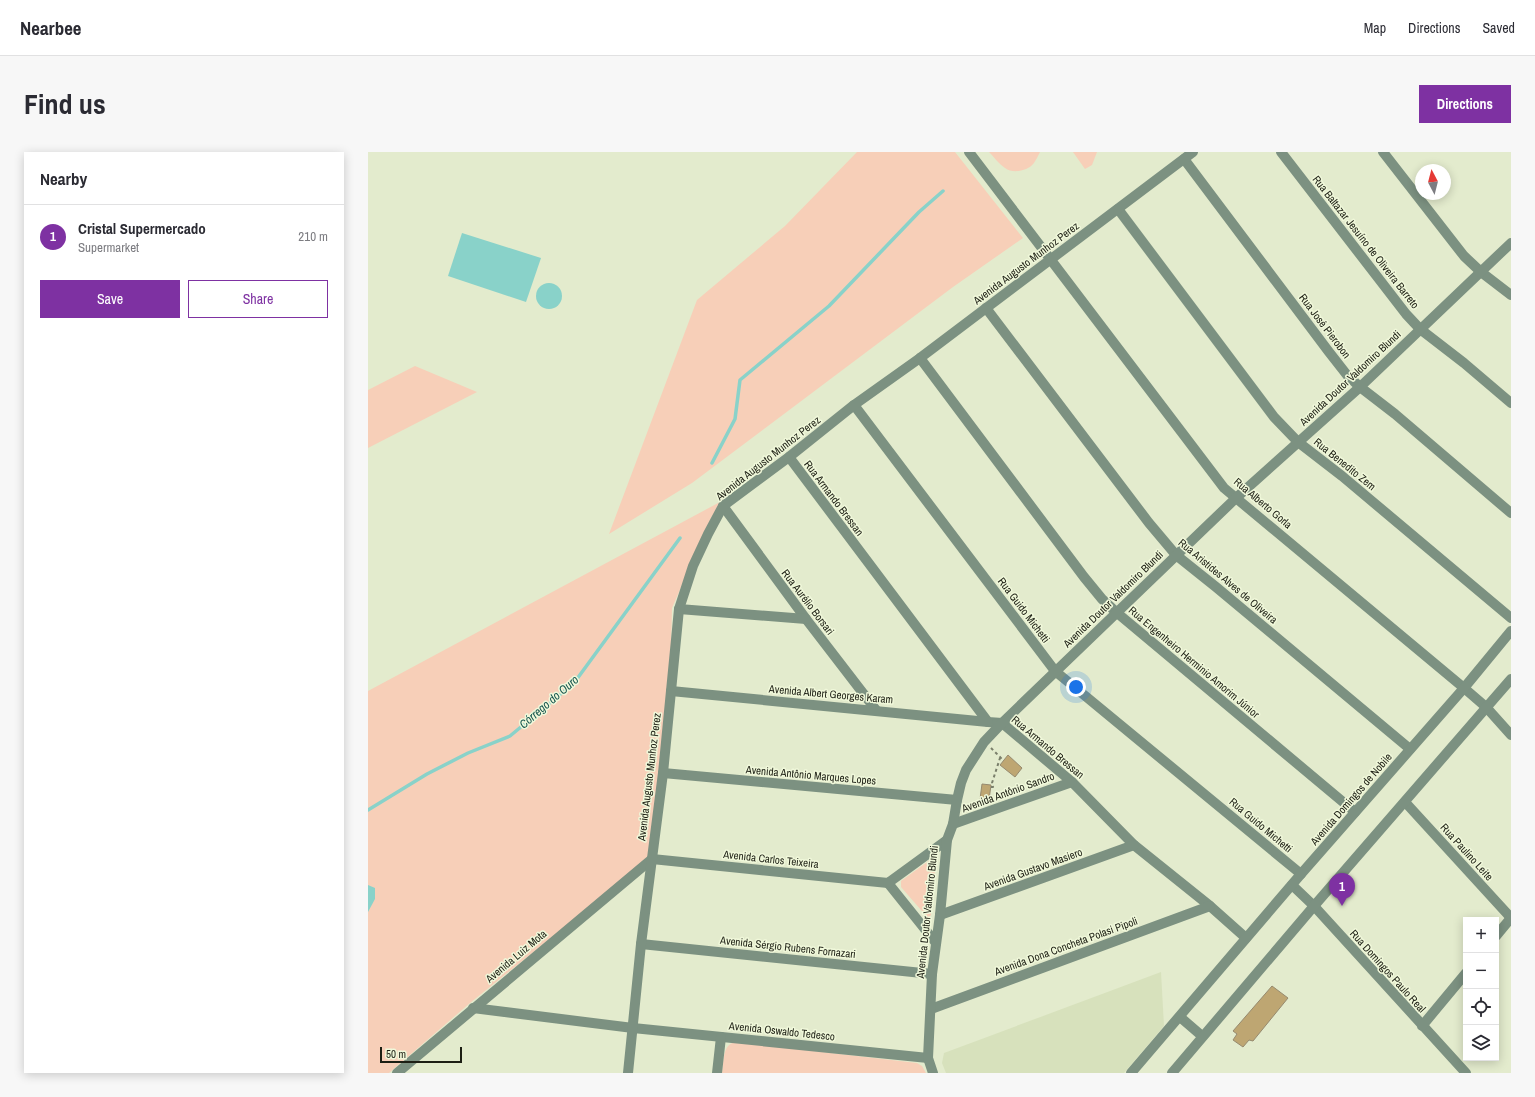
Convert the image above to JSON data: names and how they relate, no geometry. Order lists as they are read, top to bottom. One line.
{"streets":{"street":["Rua Baltazar Jesuíno de Oliveira Barreto","Avenida Augusto Munhoz Perez","Rua José Pierobon","Avenida Doutor Valdomiro Blundi","Rua Benedito Zem","Rua Armando Bressan","Rua Alberto Gorla","Rua Aristides Alves de Oliveira","Rua Aurélio Borsari","Rua Guido Michetti","Rua Engenheiro Herminio Amorim Júnior","Avenida Albert Georges Karam","Avenida Antônio Marques Lopes","Avenida Antônio Sandro","Avenida Domingos de Nobile","Rua Paulino Leite","Avenida Carlos Teixeira","Avenida Gustavo Masiero","Avenida Dona Concheta Polasi Pipoli","Avenida Sérgio Rubens Fornazari","Avenida Luiz Mota","Rua Domingos Paulo Real","Avenida Oswaldo Tedesco"]},"crossings":[["Rua Baltazar Jesuíno de Oliveira Barreto","Avenida Doutor Valdomiro Blundi"],["Avenida Augusto Munhoz Perez","Rua José Pierobon"],["Avenida Augusto Munhoz Perez","Rua Benedito Zem"],["Avenida Augusto Munhoz Perez","Rua Armando Bressan"],["Avenida Augusto Munhoz Perez","Rua Alberto Gorla"],["Avenida Augusto Munhoz Perez","Rua Aristides Alves de Oliveira"],["Avenida Augusto Munhoz Perez","Rua Aurélio Borsari"],["Avenida Augusto Munhoz Perez","Rua Guido Michetti"],["Avenida Augusto Munhoz Perez","Rua Engenheiro Herminio Amorim Júnior"],["Avenida Augusto Munhoz Perez","Avenida Albert Georges Karam"],["Avenida Augusto Munhoz Perez","Avenida Antônio Marques Lopes"],["Avenida Augusto Munhoz Perez","Avenida Carlos Teixeira"],["Avenida Augusto Munhoz Perez","Avenida Sérgio Rubens Fornazari"],["Avenida Augusto Munhoz Perez","Avenida Luiz Mota"],["Avenida Augusto Munhoz Perez","Avenida Oswaldo Tedesco"],["Rua José Pierobon","Avenida Doutor Valdomiro Blundi"],["Avenida Doutor Valdomiro Blundi","Rua Benedito Zem"],["Avenida Doutor Valdomiro Blundi","Rua Armando Bressan"],["Avenida Doutor Valdomiro Blundi","Rua Alberto Gorla"],["Avenida Doutor Valdomiro Blundi","Rua Aristides Alves de Oliveira"],["Avenida Doutor Valdomiro Blundi","Rua Guido Michetti"],["Avenida Doutor Valdomiro Blundi","Rua Engenheiro Herminio Amorim Júnior"],["Avenida Doutor Valdomiro Blundi","Avenida Antônio Marques Lopes"],["Avenida Doutor Valdomiro Blundi","Avenida Antônio Sandro"],["Avenida Doutor Valdomiro Blundi","Avenida Gustavo Masiero"],["Avenida Doutor Valdomiro Blundi","Avenida Dona Concheta Polasi Pipoli"],["Avenida Doutor Valdomiro Blundi","Avenida Sérgio Rubens Fornazari"],["Avenida Doutor Valdomiro Blundi","Avenida Oswaldo Tedesco"],["Rua Armando Bressan","Avenida Albert Georges Karam"],["Rua Armando Bressan","Avenida Antônio Sandro"],["Rua Armando Bressan","Avenida Domingos de Nobile"],["Rua Armando Bressan","Avenida Gustavo Masiero"],["Rua Armando Bressan","Avenida Dona Concheta Polasi Pipoli"],["Rua Alberto Gorla","Avenida Domingos de Nobile"],["Rua Aristides Alves de Oliveira","Avenida Domingos de Nobile"],["Rua Aurélio Borsari","Avenida Albert Georges Karam"],["Rua Guido Michetti","Avenida Domingos de Nobile"],["Rua Engenheiro Herminio Amorim Júnior","Avenida Domingos de Nobile"],["Avenida Domingos de Nobile","Rua Domingos Paulo Real"],["Avenida Carlos Teixeira","Avenida Luiz Mota"],["Avenida Luiz Mota","Avenida Oswaldo Tedesco"]],"water":["Córrego do Ouro"],"scale_bar":"50 m","north":"top","page":{"header":"Nearbee","nav":["Map","Directions","Saved"],"title":"Find us","buttons":["Directions",["Save","Share"]],"heading":"Nearby","list":[{"mark":"1","name":"Cristal Supermercado","note":"Supermarket","value":"210 m"}],"pins":"1","map_buttons":["+","−"],"scale":"50 m"}}
